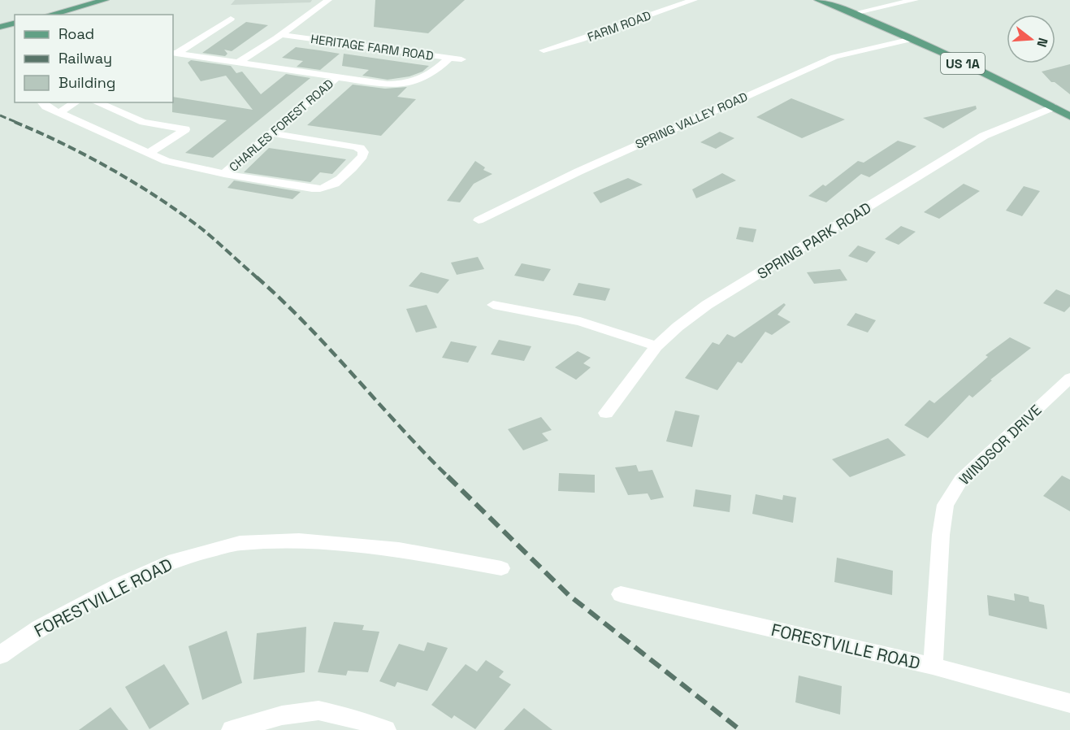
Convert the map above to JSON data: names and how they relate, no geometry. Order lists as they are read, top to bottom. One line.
{"streets":{"main road":["US 1A"],"street":["FARM ROAD","HERITAGE FARM ROAD","SPRING VALLEY ROAD","CHARLES FOREST ROAD","SPRING PARK ROAD","WINDSOR DRIVE","FORESTVILLE ROAD"]},"crossings":[["US 1A","SPRING VALLEY ROAD"],["US 1A","SPRING PARK ROAD"],["WINDSOR DRIVE","FORESTVILLE ROAD"]],"legend":["Road","Railway","Building"],"north":"right"}
